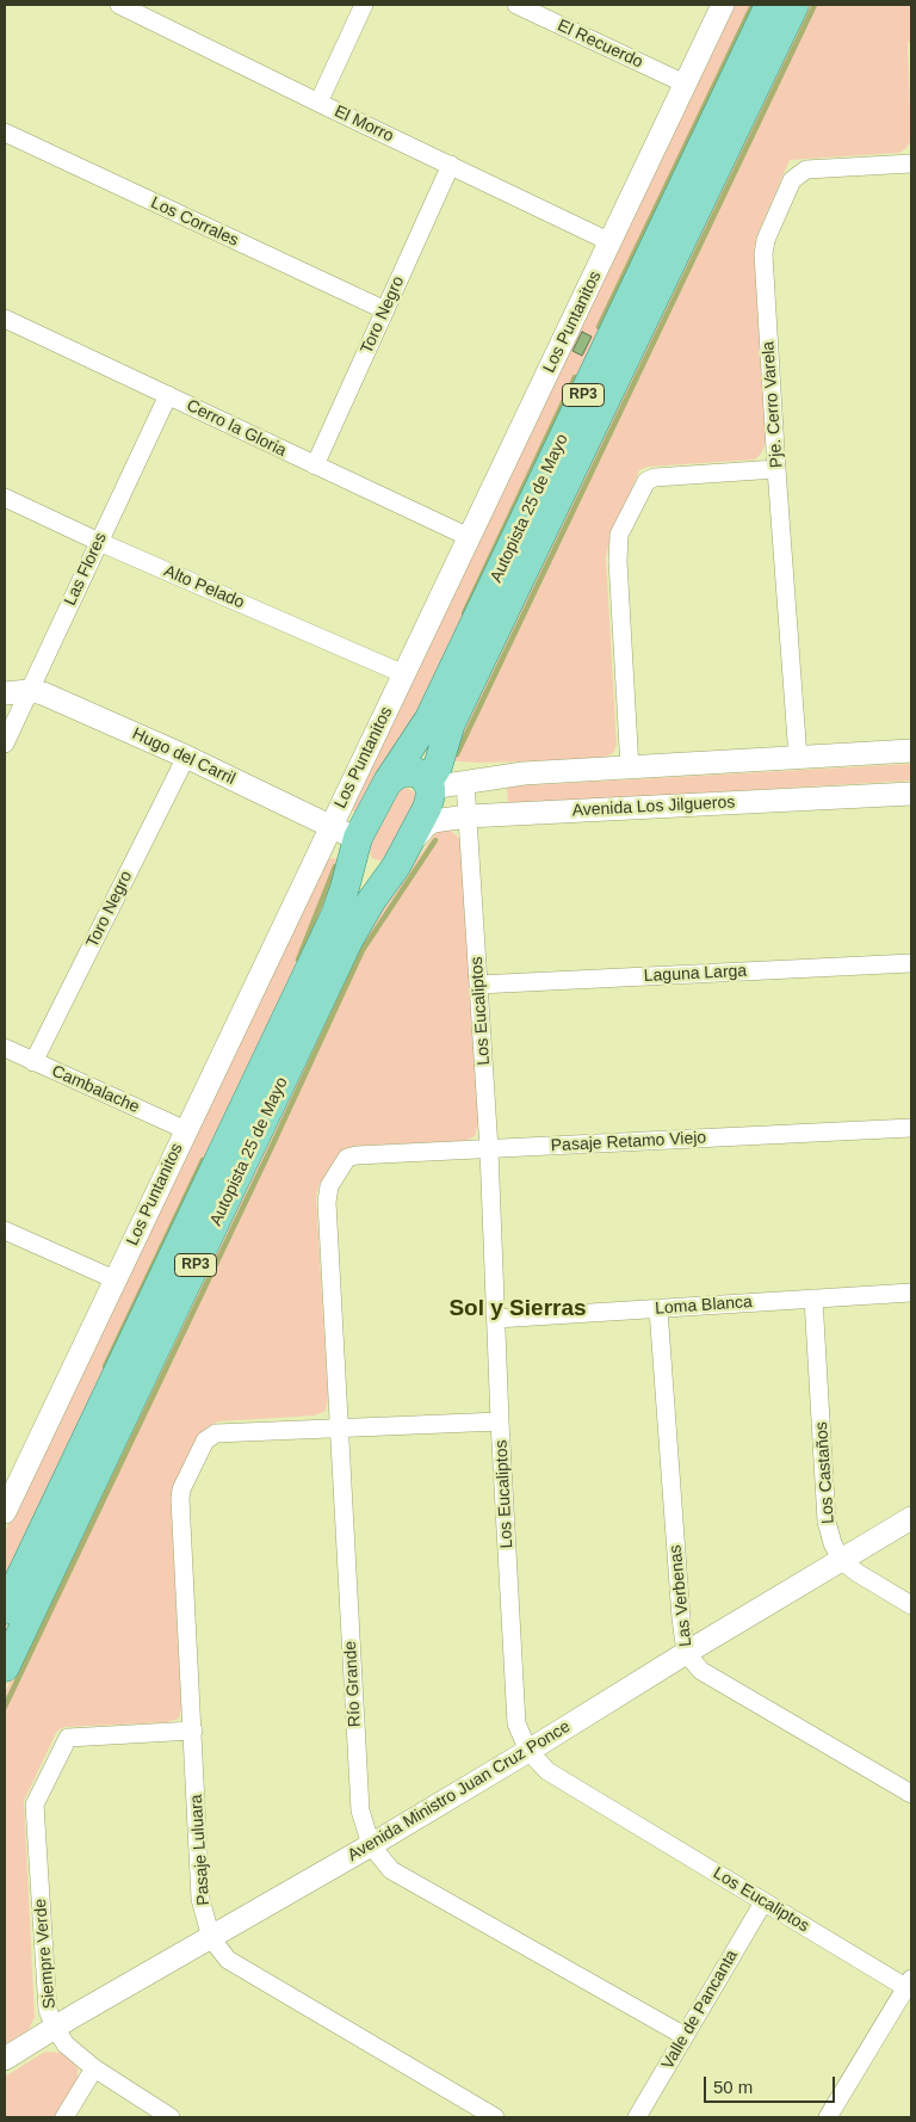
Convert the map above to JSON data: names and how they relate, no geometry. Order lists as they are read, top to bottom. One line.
{"streets":{"main road":["RP3","Autopista 25 de Mayo"],"street":["El Recuerdo","El Morro","Los Corrales","Toro Negro","Los Puntanitos","Pje. Cerro Varela","Cerro la Gloria","Las Flores","Alto Pelado","Hugo del Carril","Avenida Los Jilgueros","Laguna Larga","Los Eucaliptos","Cambalache","Pasaje Retamo Viejo","Loma Blanca","Los Castaños","Las Verbenas","Río Grande","Avenida Ministro Juan Cruz Ponce","Pasaje Luluara","Siempre Verde","Valle de Pancanta"]},"crossings":[["El Recuerdo","Los Puntanitos"],["El Morro","Toro Negro"],["El Morro","Los Puntanitos"],["Los Corrales","Toro Negro"],["Toro Negro","Cerro la Gloria"],["Toro Negro","Hugo del Carril"],["Toro Negro","Cambalache"],["Los Puntanitos","Cerro la Gloria"],["Los Puntanitos","Alto Pelado"],["Los Puntanitos","Hugo del Carril"],["Los Puntanitos","Cambalache"],["RP3","Autopista 25 de Mayo"],["RP3","Hugo del Carril"],["RP3","Avenida Los Jilgueros"],["Cerro la Gloria","Las Flores"],["Autopista 25 de Mayo","Hugo del Carril"],["Autopista 25 de Mayo","Avenida Los Jilgueros"],["Las Flores","Alto Pelado"],["Las Flores","Hugo del Carril"],["Avenida Los Jilgueros","Los Eucaliptos"],["Laguna Larga","Los Eucaliptos"],["Los Eucaliptos","Pasaje Retamo Viejo"],["Los Eucaliptos","Loma Blanca"],["Los Eucaliptos","Avenida Ministro Juan Cruz Ponce"],["Los Eucaliptos","Valle de Pancanta"],["Pasaje Retamo Viejo","Río Grande"],["Loma Blanca","Los Castaños"],["Loma Blanca","Las Verbenas"],["Los Castaños","Avenida Ministro Juan Cruz Ponce"],["Las Verbenas","Avenida Ministro Juan Cruz Ponce"],["Río Grande","Avenida Ministro Juan Cruz Ponce"],["Río Grande","Pasaje Luluara"],["Río Grande","Valle de Pancanta"],["Avenida Ministro Juan Cruz Ponce","Pasaje Luluara"],["Avenida Ministro Juan Cruz Ponce","Siempre Verde"],["Pasaje Luluara","Siempre Verde"]],"districts":["Sol y Sierras"],"scale_bar":"50 m"}
